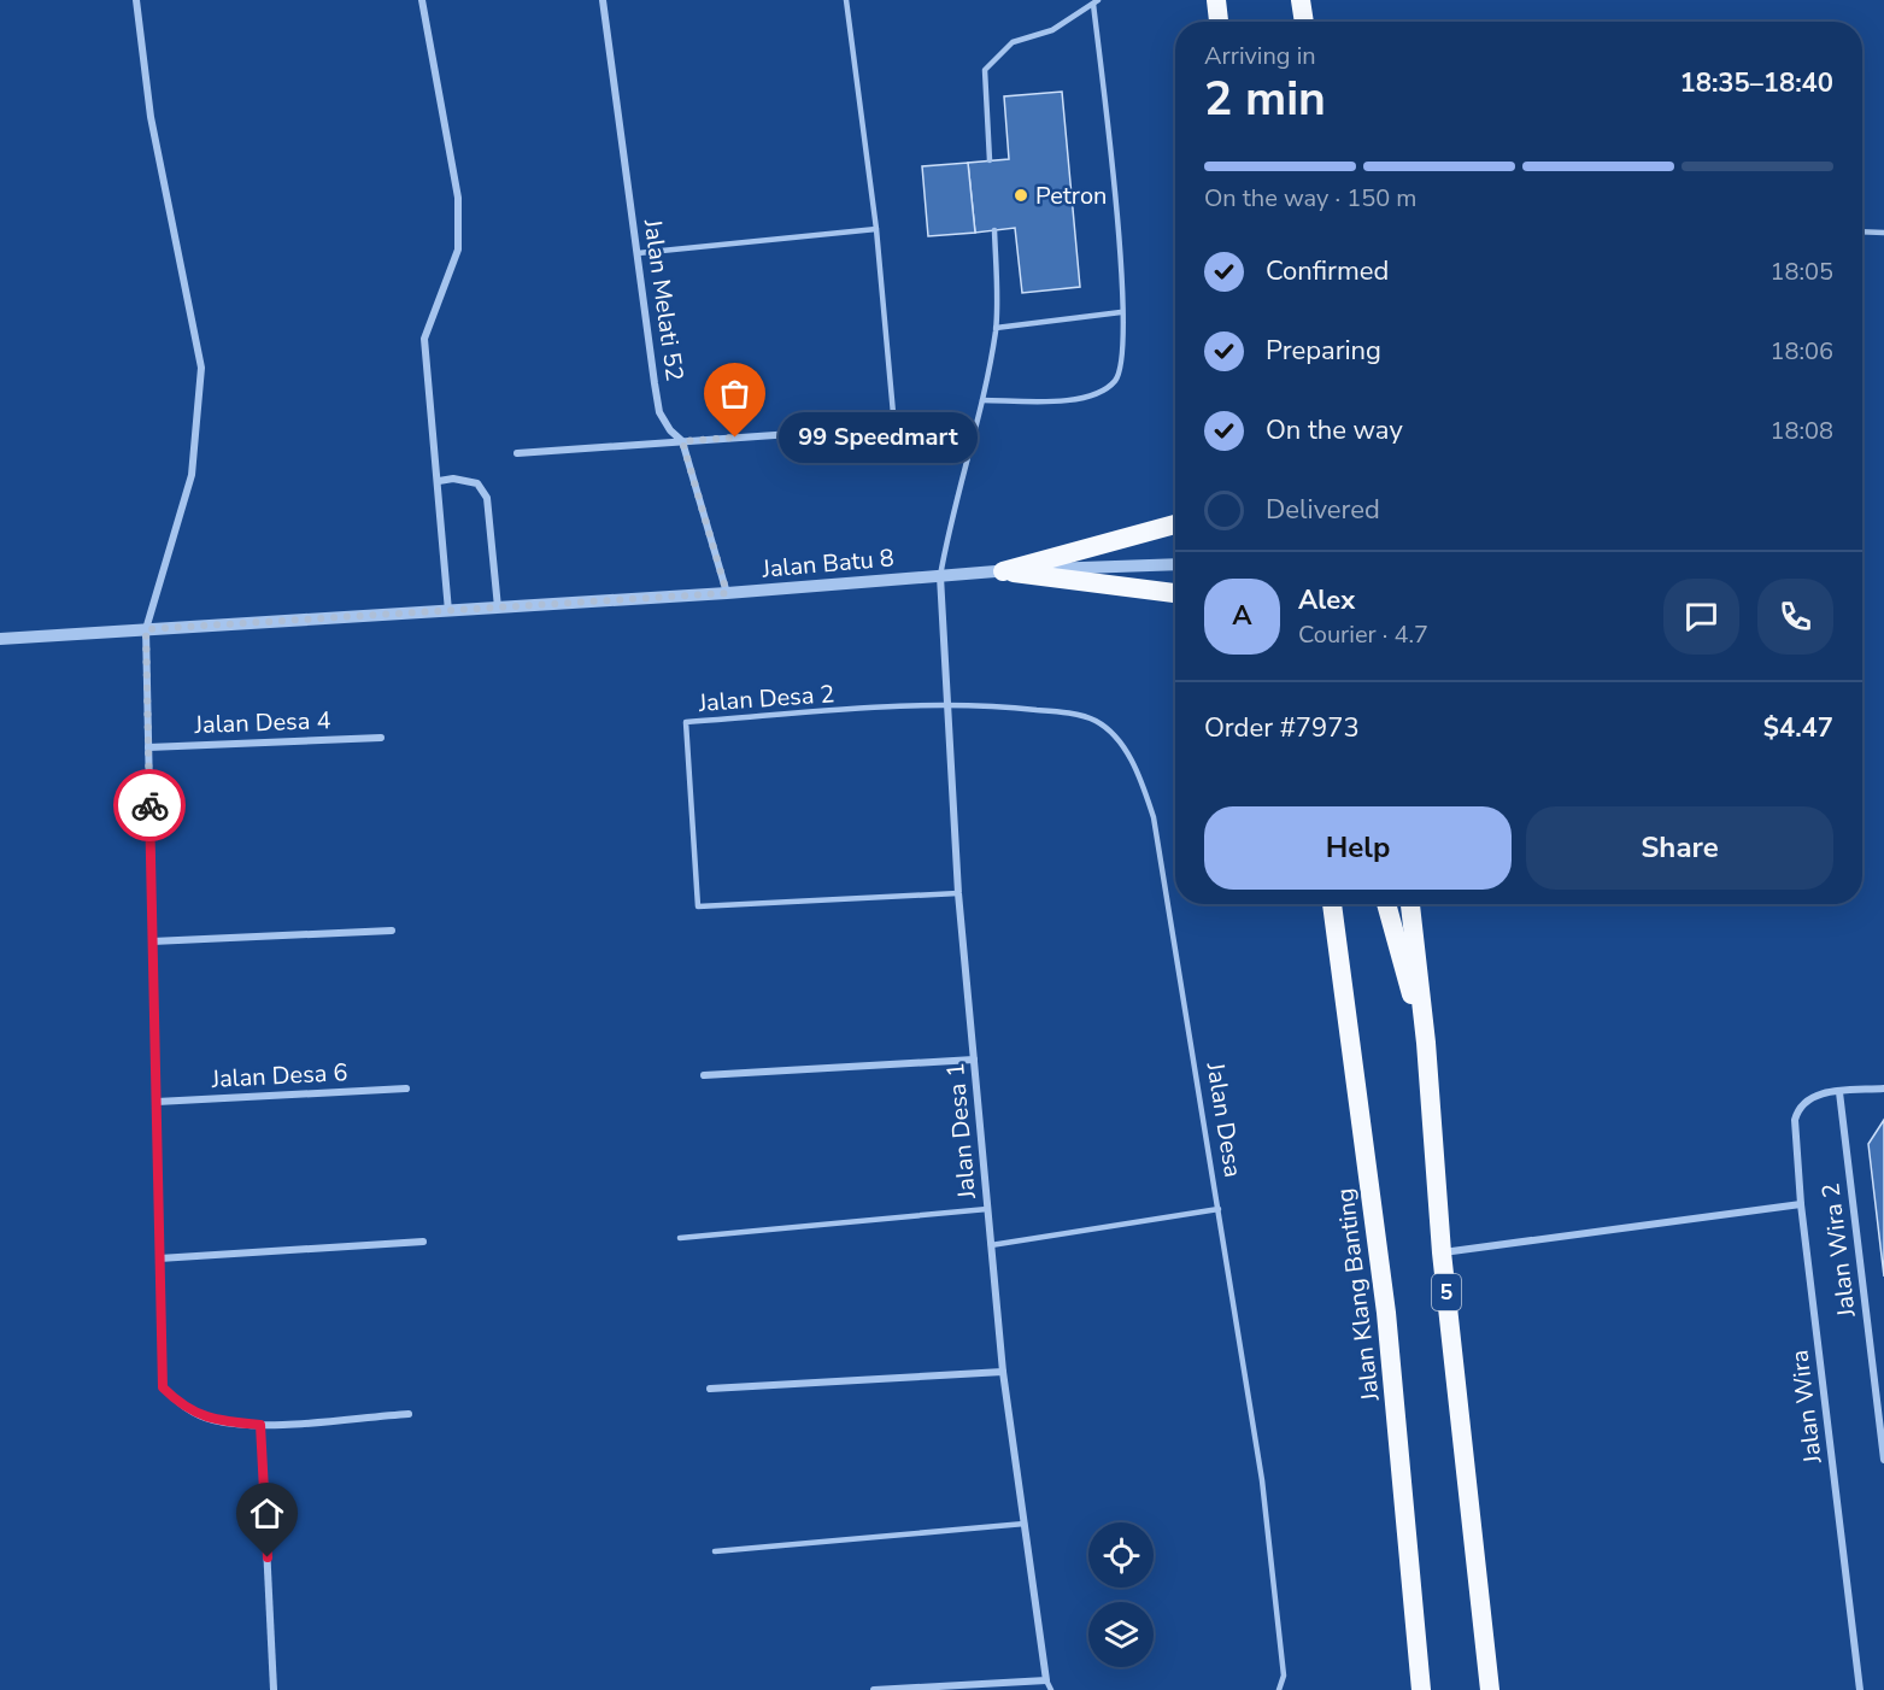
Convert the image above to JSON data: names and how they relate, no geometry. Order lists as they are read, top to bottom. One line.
{"streets":{"highway":["5","Jalan Klang Banting"],"street":["Jalan Melati 52","Jalan Batu 8","Jalan Desa 4","Jalan Desa 6","Jalan Desa 1","Jalan Wira 2","Jalan Wira"],"lane":["Jalan Desa 2","Jalan Desa"]},"crossings":[["Jalan Melati 52","Jalan Batu 8"],["Jalan Batu 8","Jalan Desa 1"],["Jalan Desa 2","Jalan Desa"],["Jalan Desa 2","Jalan Desa 1"],["Jalan Desa","Jalan Desa 1"],["Jalan Wira 2","Jalan Wira"]],"places":["Petron","99 Speedmart"],"page":{"heading":["2 min","Arriving in","18:35–18:40"],"panel":["Alex","Courier · 4.7","Order #7973","$4.47"],"bar":"On the way · 150 m","list":[["Confirmed","18:05"],["Preparing","18:06"],["On the way","18:08"],"Delivered"],"bubble":"99 Speedmart","round":"A","buttons":["Help","Share"]}}
